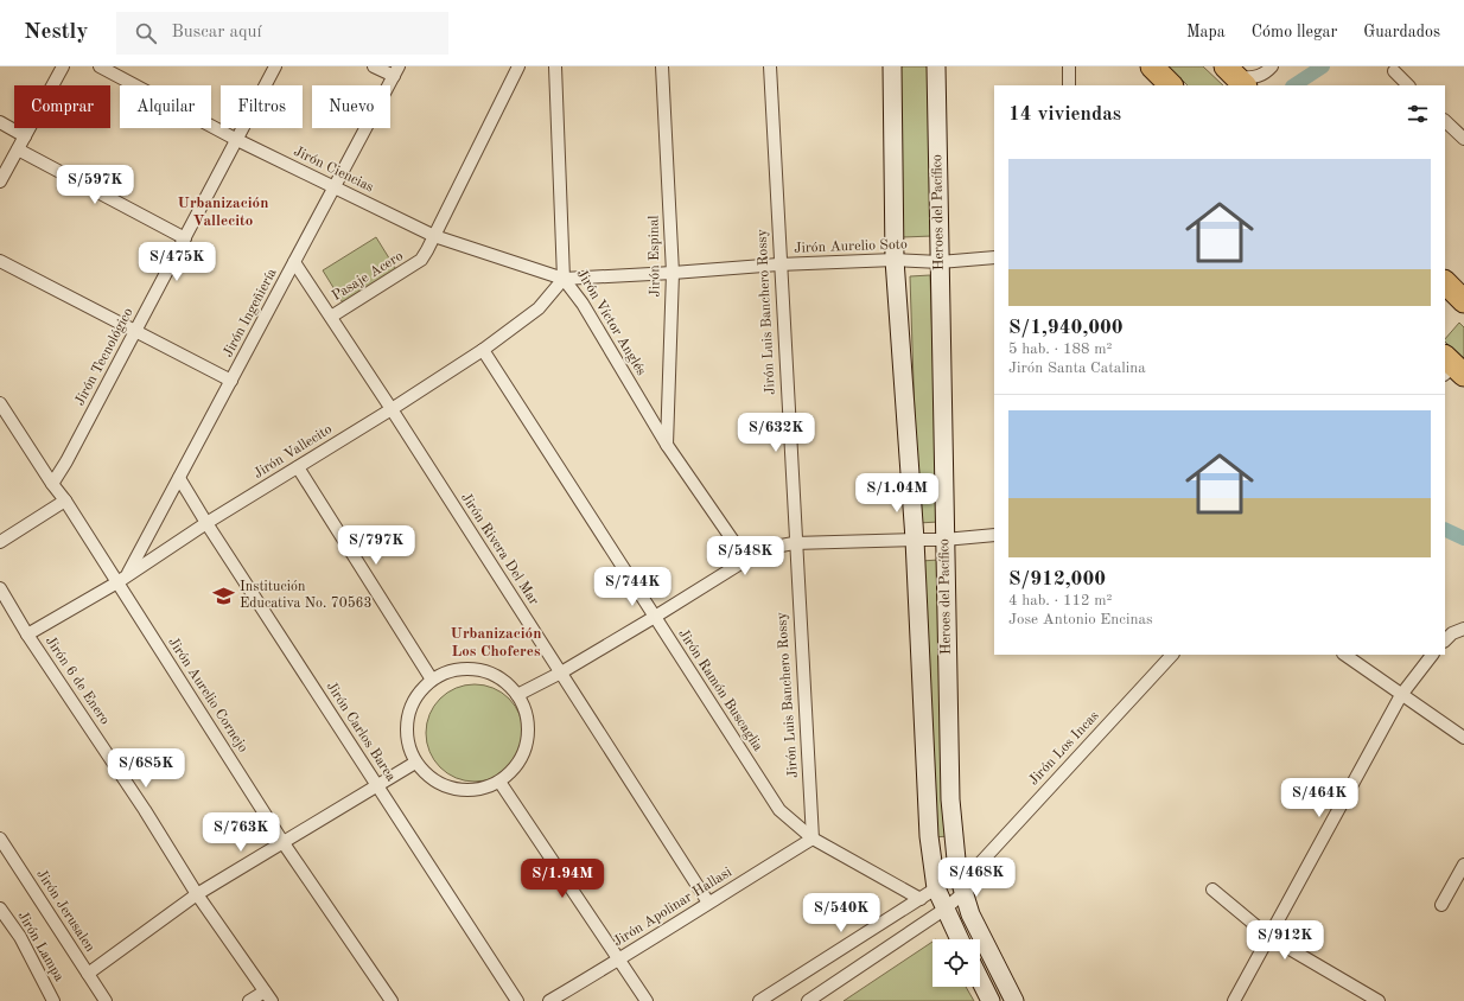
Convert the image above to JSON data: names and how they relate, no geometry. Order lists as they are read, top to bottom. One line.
{"streets":{"street":["Jirón Ciencias","Heroes del Pacífico","Jirón Aurelio Soto","Jirón Espinal","Pasaje Acero","Jirón Luis Banchero Rossy","Jirón Ingeñiería","Jirón Víctor Anglés","Jirón Tecnológico","Jirón Vallecito","Jirón Rivera Del Mar","Jirón 6 de Enero","Jirón Ramón Buscaglia","Jirón Aurelio Cornejo","Jirón Carlos Barea","Jirón Los Incas","Jirón Apolinar Hallasi","Jirón Jerusalen","Jirón Lampa"]},"crossings":[["Jirón Ciencias","Jirón Aurelio Soto"],["Jirón Ciencias","Pasaje Acero"],["Jirón Ciencias","Jirón Ingeñiería"],["Jirón Ciencias","Jirón Víctor Anglés"],["Jirón Ciencias","Jirón Tecnológico"],["Jirón Ciencias","Jirón Vallecito"],["Heroes del Pacífico","Jirón Aurelio Soto"],["Jirón Aurelio Soto","Jirón Espinal"],["Jirón Aurelio Soto","Jirón Luis Banchero Rossy"],["Jirón Aurelio Soto","Jirón Víctor Anglés"],["Jirón Aurelio Soto","Jirón Vallecito"],["Jirón Espinal","Jirón Víctor Anglés"],["Pasaje Acero","Jirón Rivera Del Mar"],["Jirón Luis Banchero Rossy","Jirón Ramón Buscaglia"],["Jirón Luis Banchero Rossy","Jirón Apolinar Hallasi"],["Jirón Ingeñiería","Jirón Vallecito"],["Jirón Ingeñiería","Jirón Rivera Del Mar"],["Jirón Ingeñiería","Jirón Carlos Barea"],["Jirón Víctor Anglés","Jirón Vallecito"],["Jirón Tecnológico","Jirón Aurelio Cornejo"],["Jirón Vallecito","Jirón Rivera Del Mar"],["Jirón Vallecito","Jirón 6 de Enero"],["Jirón Vallecito","Jirón Ramón Buscaglia"],["Jirón Vallecito","Jirón Aurelio Cornejo"],["Jirón Vallecito","Jirón Carlos Barea"],["Jirón Rivera Del Mar","Jirón Apolinar Hallasi"],["Jirón Ramón Buscaglia","Jirón Apolinar Hallasi"]],"districts":["Urbanización Vallecito","Urbanización Los Choferes"],"places":{"school or university":["Institución Educativa No. 70563"]},"page":{"header":"Nestly","search":"Buscar aquí","nav":["Mapa","Cómo llegar","Guardados"],"chip":["Comprar","Alquilar","Filtros","Nuevo"],"heading":"14 viviendas","list":[{"name":"S/1,940,000","note":"5 hab. · 188 m² · Jirón Santa Catalina"},{"name":"S/912,000","note":"4 hab. · 112 m² · Jose Antonio Encinas"}],"price":["S/597K","S/475K","S/632K","S/1.04M","S/797K","S/548K","S/744K","S/685K","S/464K","S/763K","S/468K","S/1.94M","S/540K","S/912K"]}}
